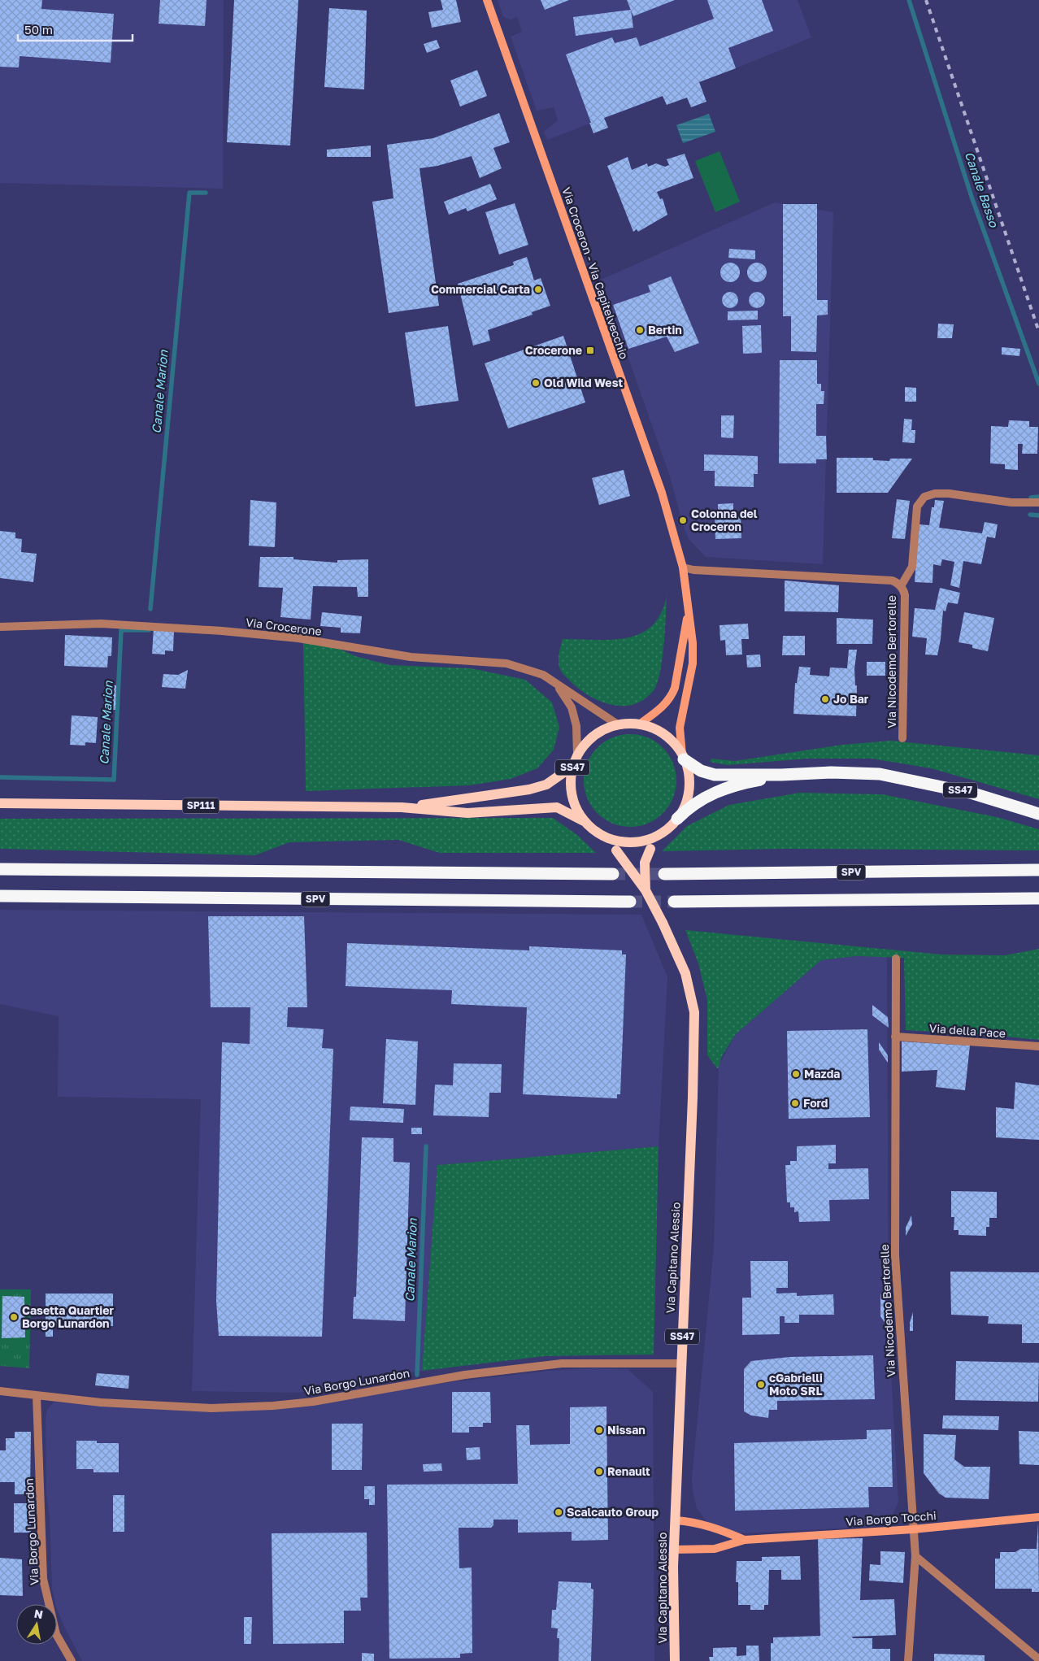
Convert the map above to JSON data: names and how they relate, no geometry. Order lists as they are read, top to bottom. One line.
{"streets":{"highway":["SS47","SPV"],"main road":["Via Croceron - Via Capitelvecchio","SP111","Via Capitano Alessio","Via Borgo Tocchi"],"street":["Via Crocerone","Via Nicodemo Bertorelle","Via della Pace","Via Borgo Lunardon"]},"crossings":[["Via Crocerone","SS47"],["Via Crocerone","SP111"],["Via Crocerone","Via Capitano Alessio"],["Via Nicodemo Bertorelle","Via della Pace"],["Via Nicodemo Bertorelle","Via Borgo Tocchi"],["SS47","SP111"],["SS47","Via Capitano Alessio"],["SP111","Via Capitano Alessio"],["Via Capitano Alessio","Via Borgo Lunardon"],["Via Capitano Alessio","Via Borgo Tocchi"]],"water":["Canale Basso","Canale Marion"],"places":{"other":["Commercial Carta","Bertin","Old Wild West","Colonna del Croceron","Jo Bar","Mazda","Ford","Casetta Quartier Borgo Lunardon","cGabrielli Moto SRL","Nissan","Renault","Scalcauto Group"],"transit":["Crocerone"]},"scale_bar":"50 m","north":"top"}
